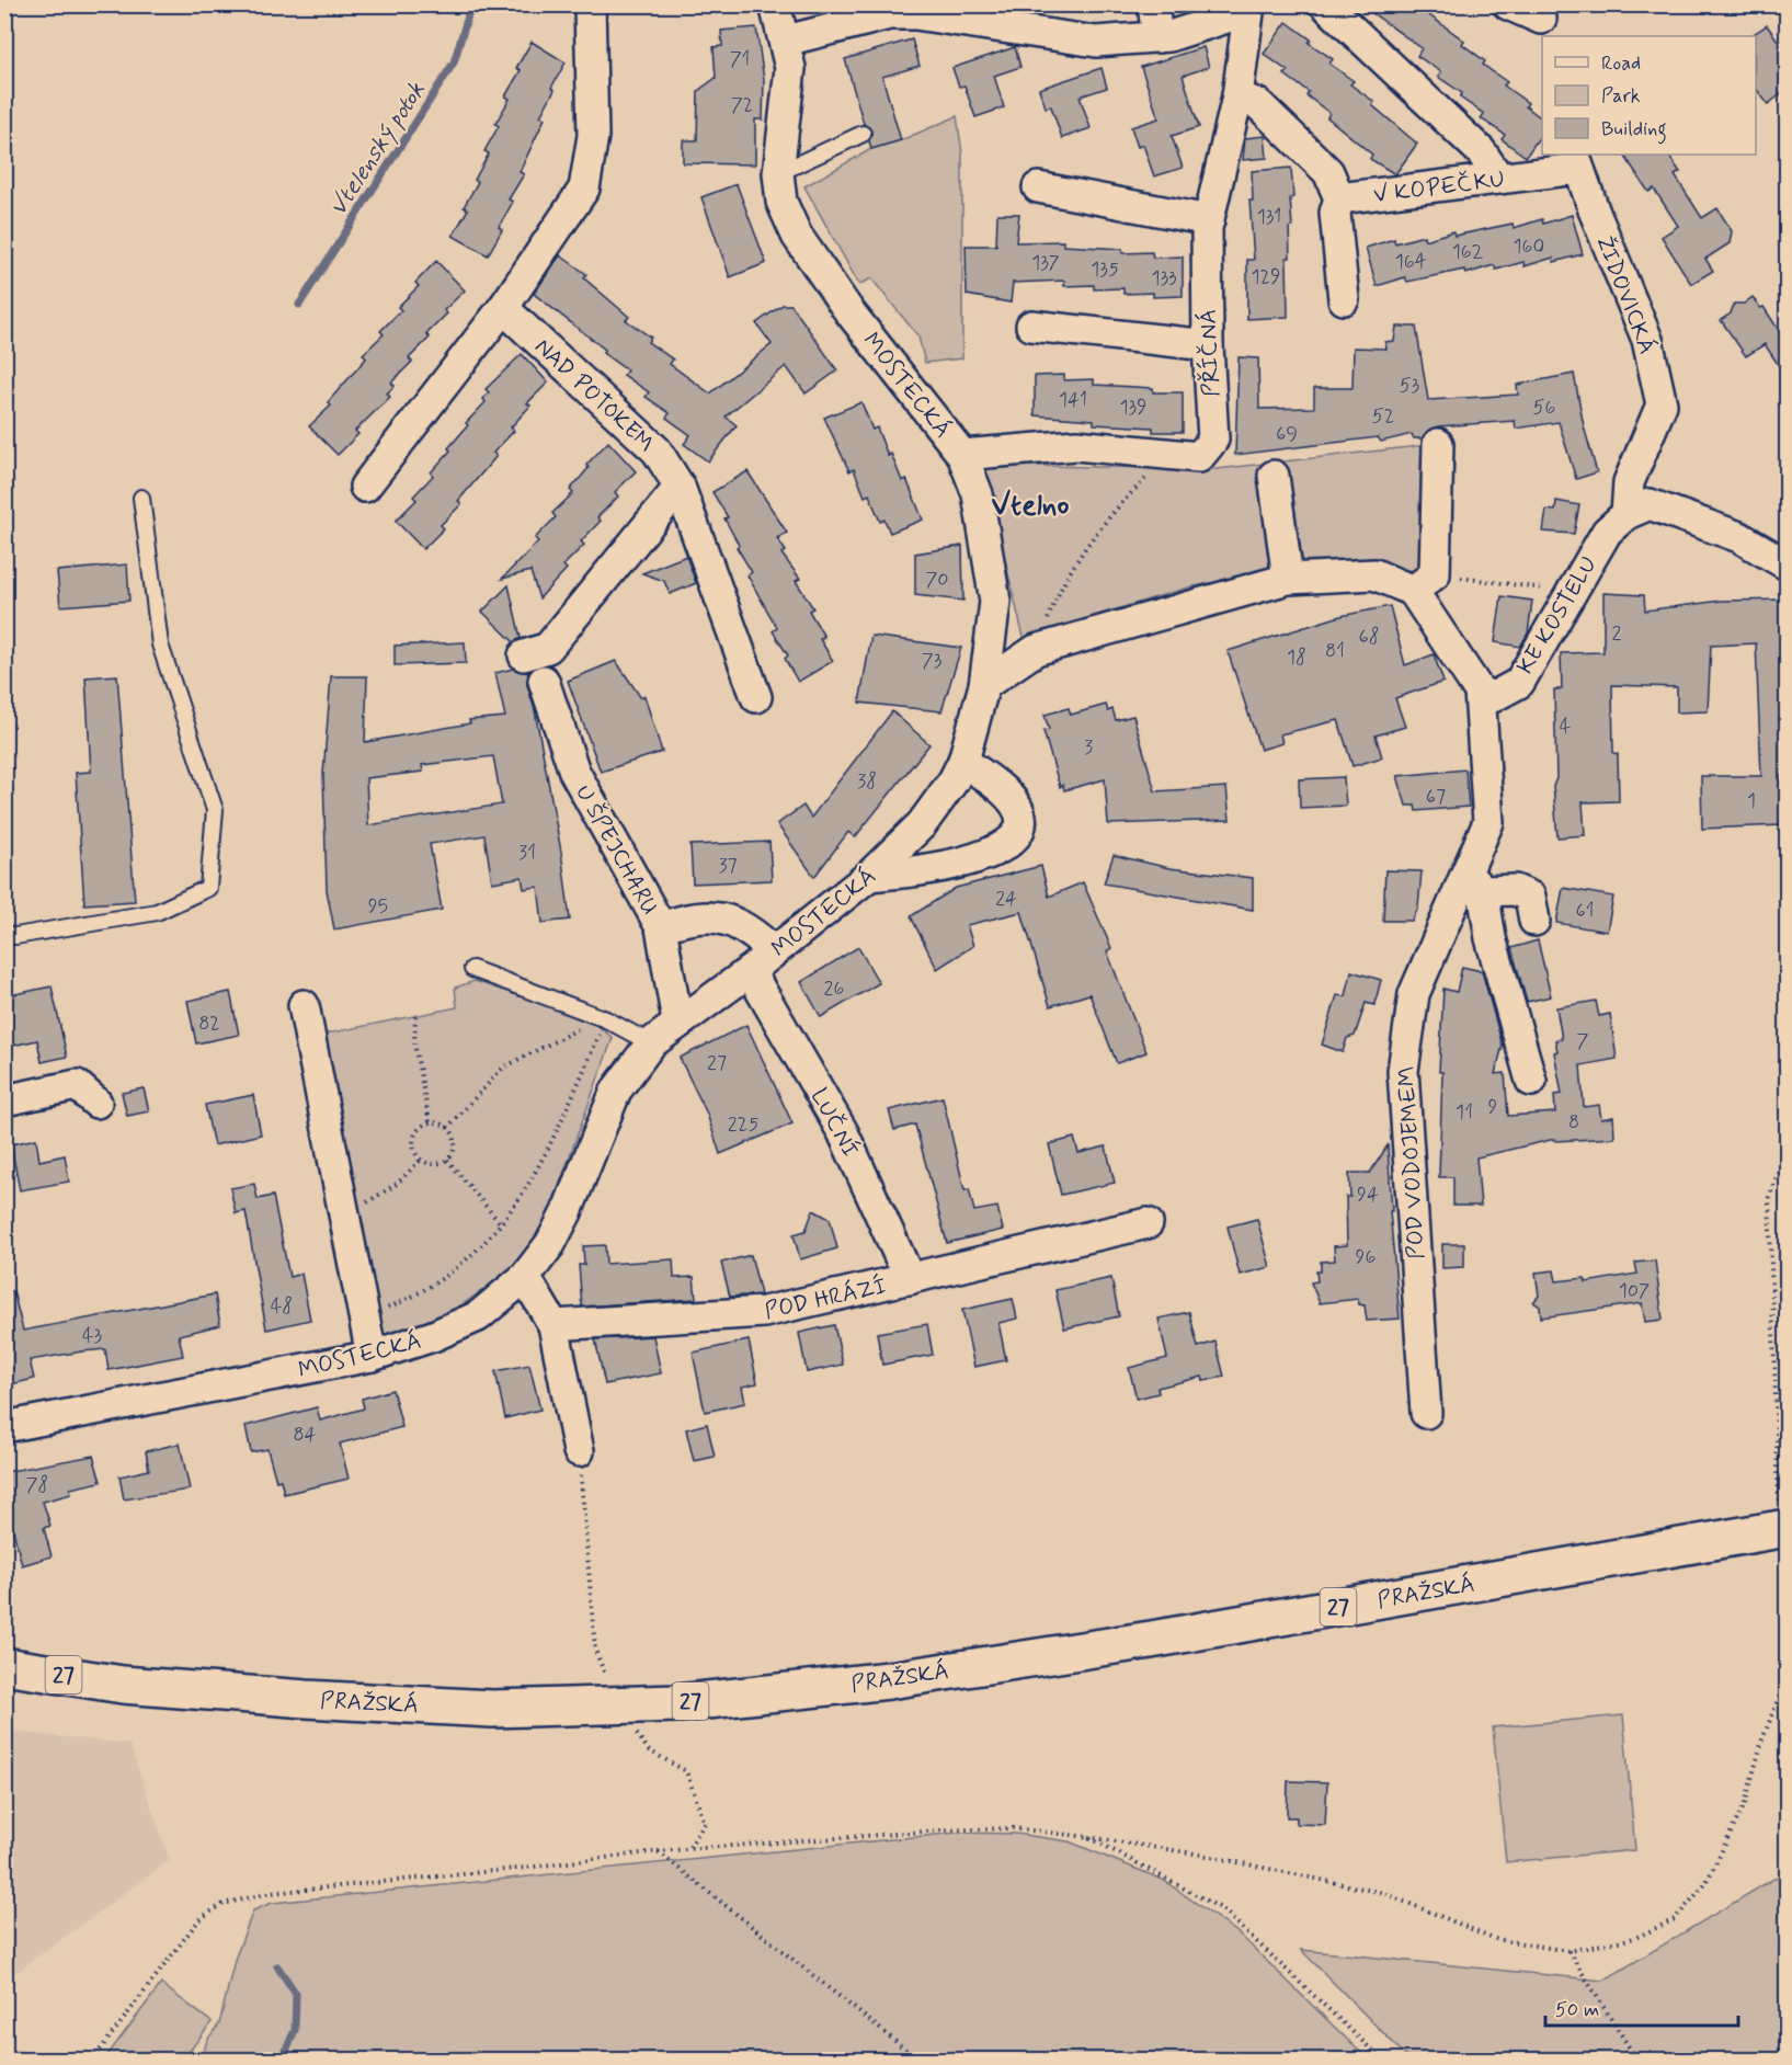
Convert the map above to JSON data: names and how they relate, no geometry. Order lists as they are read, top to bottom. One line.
{"streets":{"main road":["PRAŽSKÁ","27"],"street":["V KOPEČKU","ŽIDOVICKÁ","PŘÍČNÁ","MOSTECKÁ","NAD POTOKEM","KE KOSTELU","U ŠPEJCHARU","LUČNÍ","POD VODOJEMEM","POD HRÁZÍ"]},"crossings":[["V KOPEČKU","ŽIDOVICKÁ"],["ŽIDOVICKÁ","KE KOSTELU"],["PŘÍČNÁ","MOSTECKÁ"],["MOSTECKÁ","U ŠPEJCHARU"],["MOSTECKÁ","LUČNÍ"],["KE KOSTELU","POD VODOJEMEM"],["LUČNÍ","POD HRÁZÍ"]],"districts":["Vtelno"],"water":["Vtelenský potok"],"house_numbers":["71","72","131","160","162","164","137","135","129","133","53","141","139","56","52","69","70","2","68","81","18","73","4","3","38","67","1","31","37","24","95","61","26","82","7","27","9","11","8","225","94","96","107","48","43","84","78"],"legend":["Road","Park","Building"],"scale_bar":"50 m"}
